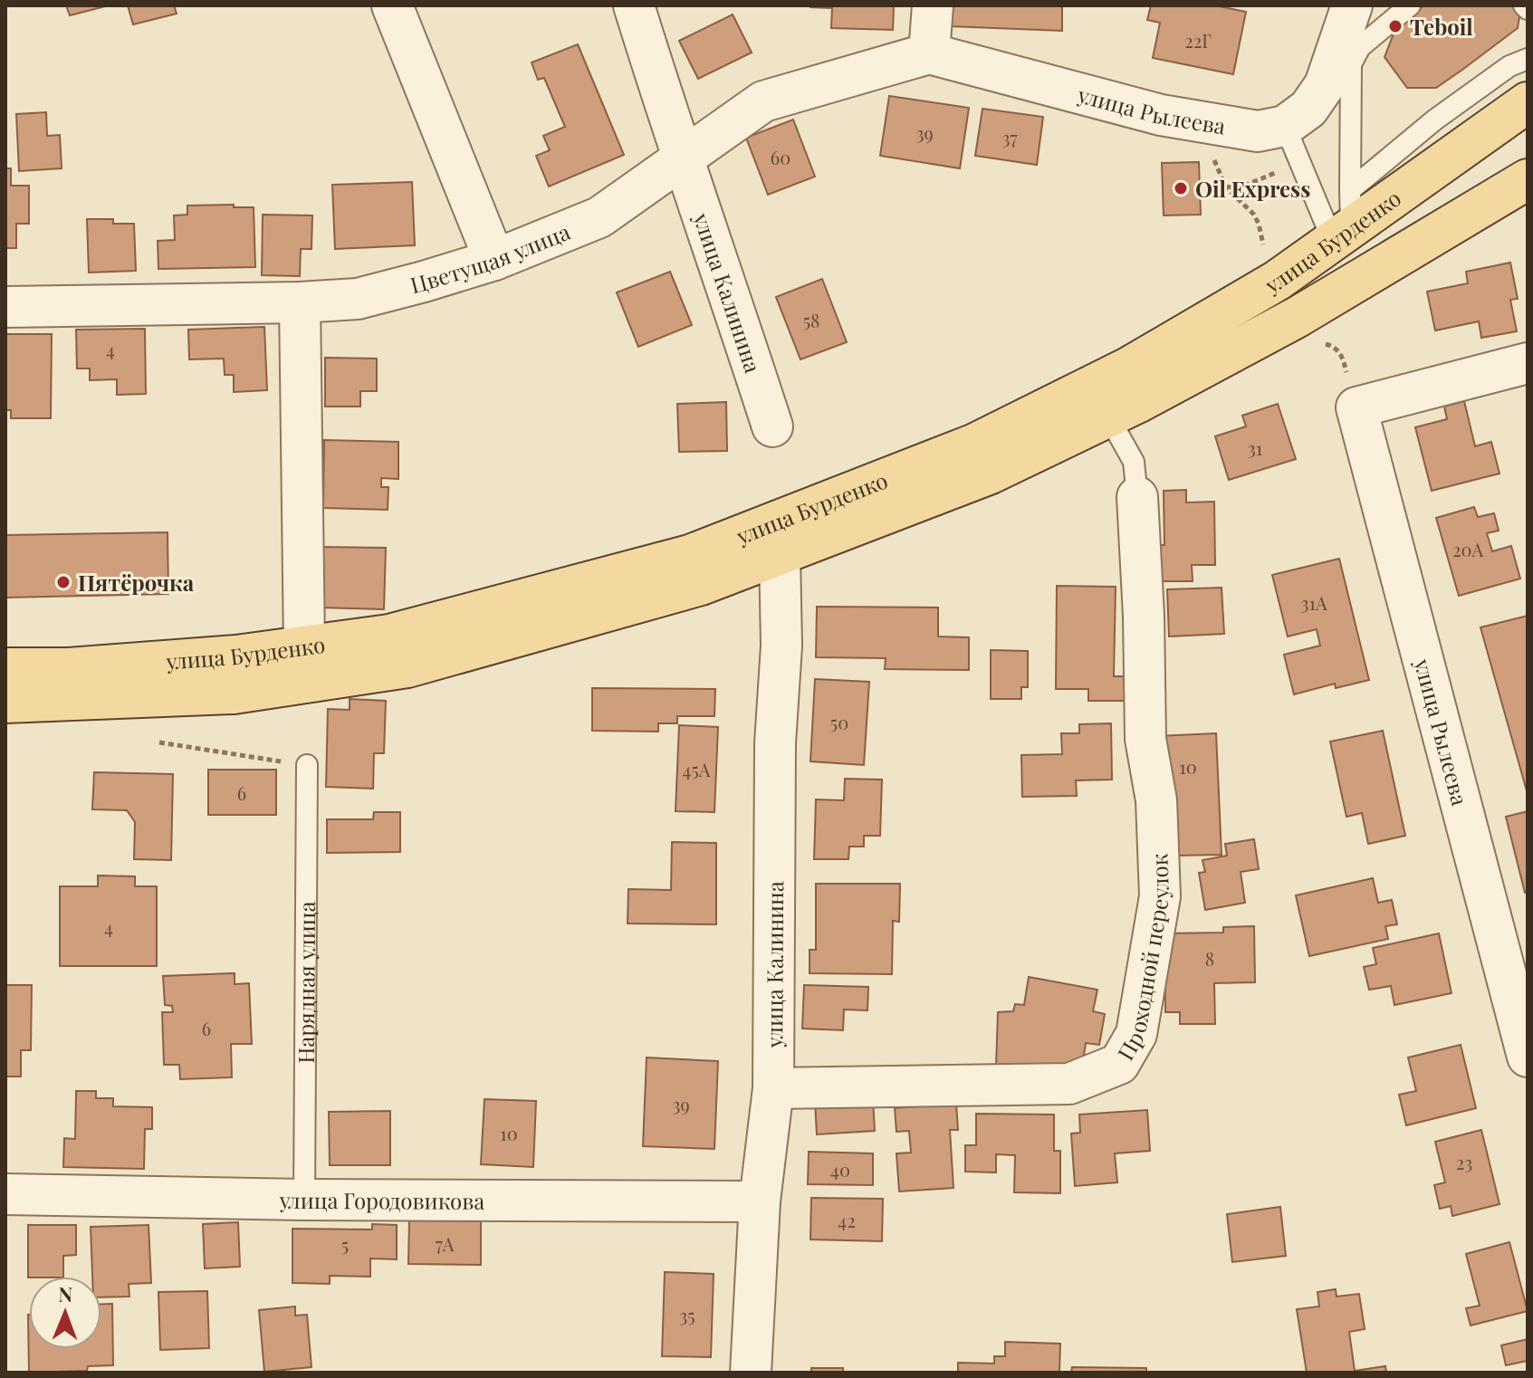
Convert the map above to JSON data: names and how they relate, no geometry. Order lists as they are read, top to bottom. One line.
{"streets":{"main road":["улица Бурденко"],"street":["улица Рылеева","Цветущая улица","улица Калинина","Проходной переулок","улица Городовикова"],"lane":["Нарядная улица"]},"crossings":[["улица Рылеева","Цветущая улица"],["улица Бурденко","улица Калинина"],["Цветущая улица","улица Калинина"],["улица Калинина","Проходной переулок"],["улица Калинина","улица Городовикова"],["Нарядная улица","улица Городовикова"]],"places":["Teboil","Oil Express","Пятёрочка"],"house_numbers":["22Г","39","37","60","58","4","31","20А","31А","50","10","45А","6","4","8","6","39","10","23","40","42","7А","5","35"],"north":"top"}
